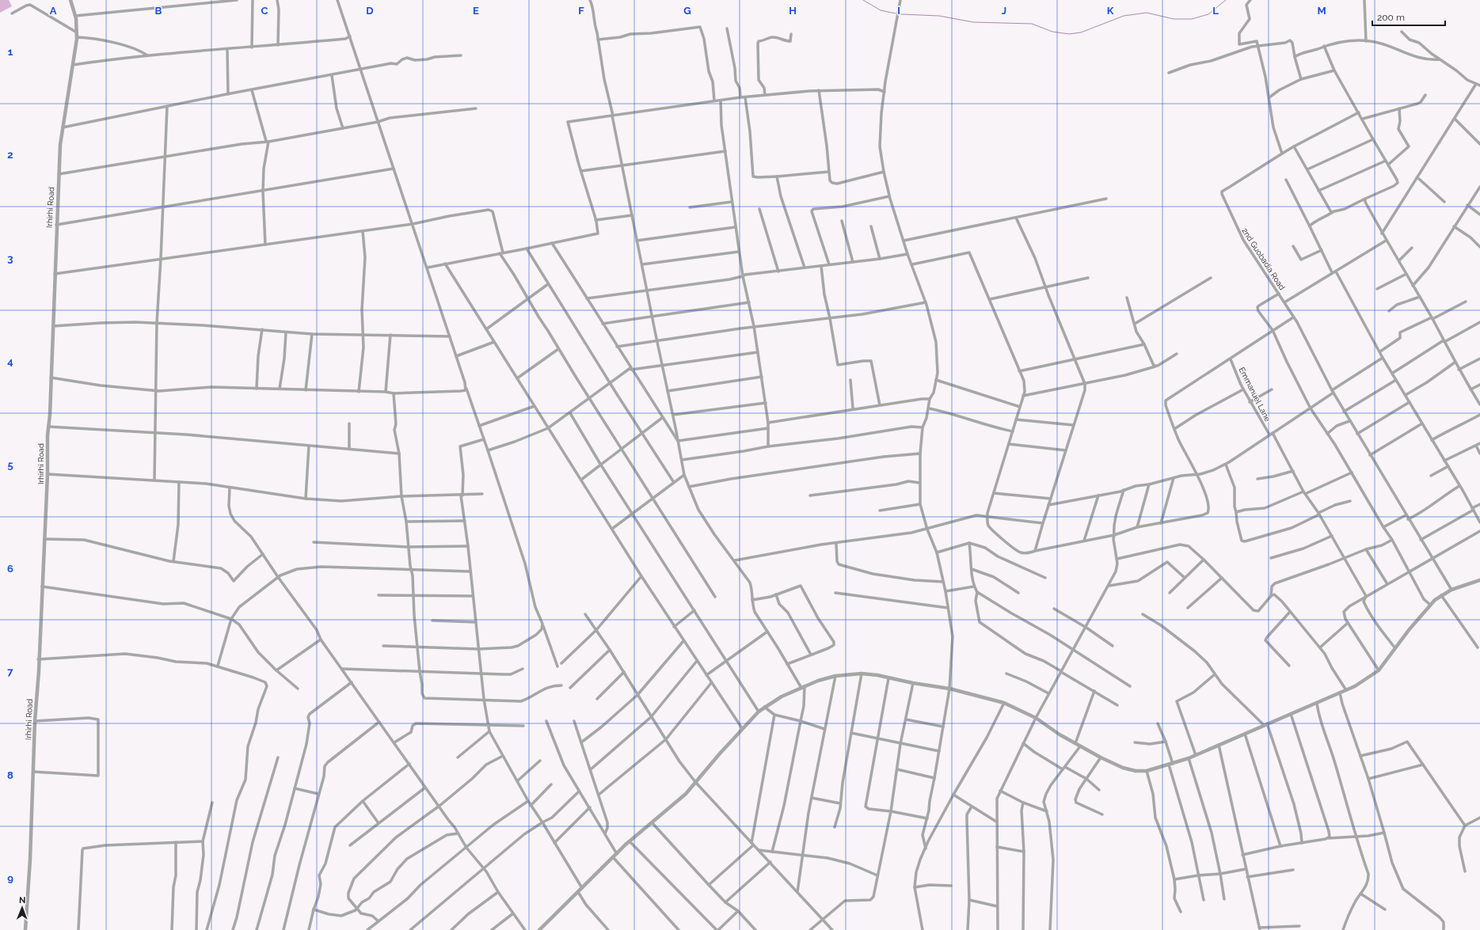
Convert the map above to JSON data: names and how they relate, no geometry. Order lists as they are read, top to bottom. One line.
{"streets":{"street":["Irhirhi Road","2nd Guobadia Road","Emmanuel Lane"]},"scale_bar":"200 m","north":"top","grid":{"columns":["A","B","C","D","E","F","G","H","I","J","K","L","M"],"rows":["1","2","3","4","5","6","7","8","9"]}}
